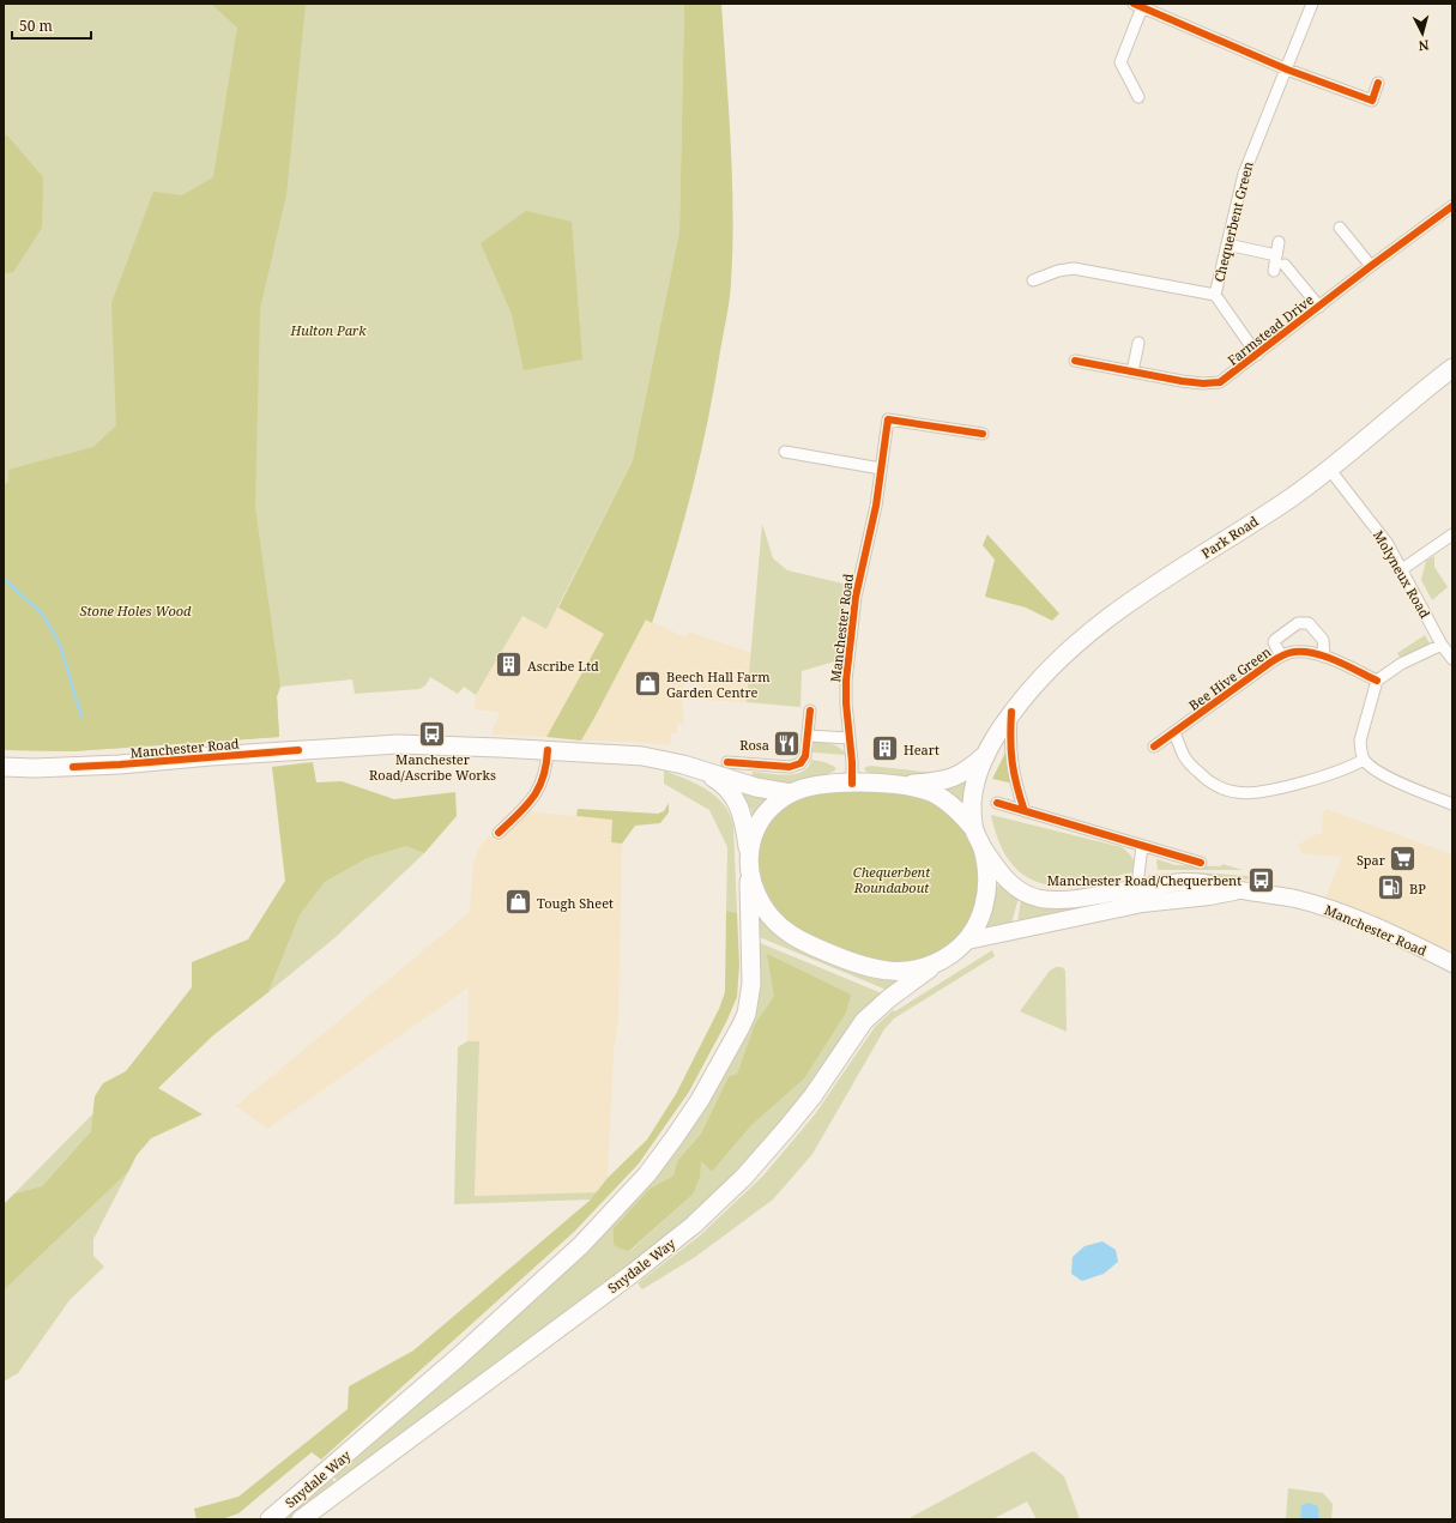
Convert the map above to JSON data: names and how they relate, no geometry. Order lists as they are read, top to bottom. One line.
{"streets":{"highway":["Park Road","Manchester Road","Snydale Way"],"street":["Chequerbent Green","Farmstead Drive","Molyneux Road","Bee Hive Green"]},"crossings":[["Chequerbent Green","Farmstead Drive"],["Park Road","Molyneux Road"]],"parks":["Hulton Park","Stone Holes Wood","Chequerbent Roundabout"],"places":{"building":["Ascribe Ltd","Heart"],"shop":["Beech Hall Farm Garden Centre","Tough Sheet"],"bus stop":["Manchester Road/Ascribe Works","Manchester Road/Chequerbent"],"restaurant":["Rosa"],"supermarket":["Spar"],"fuel station":["BP"]},"scale_bar":"50 m","north":"bottom"}
